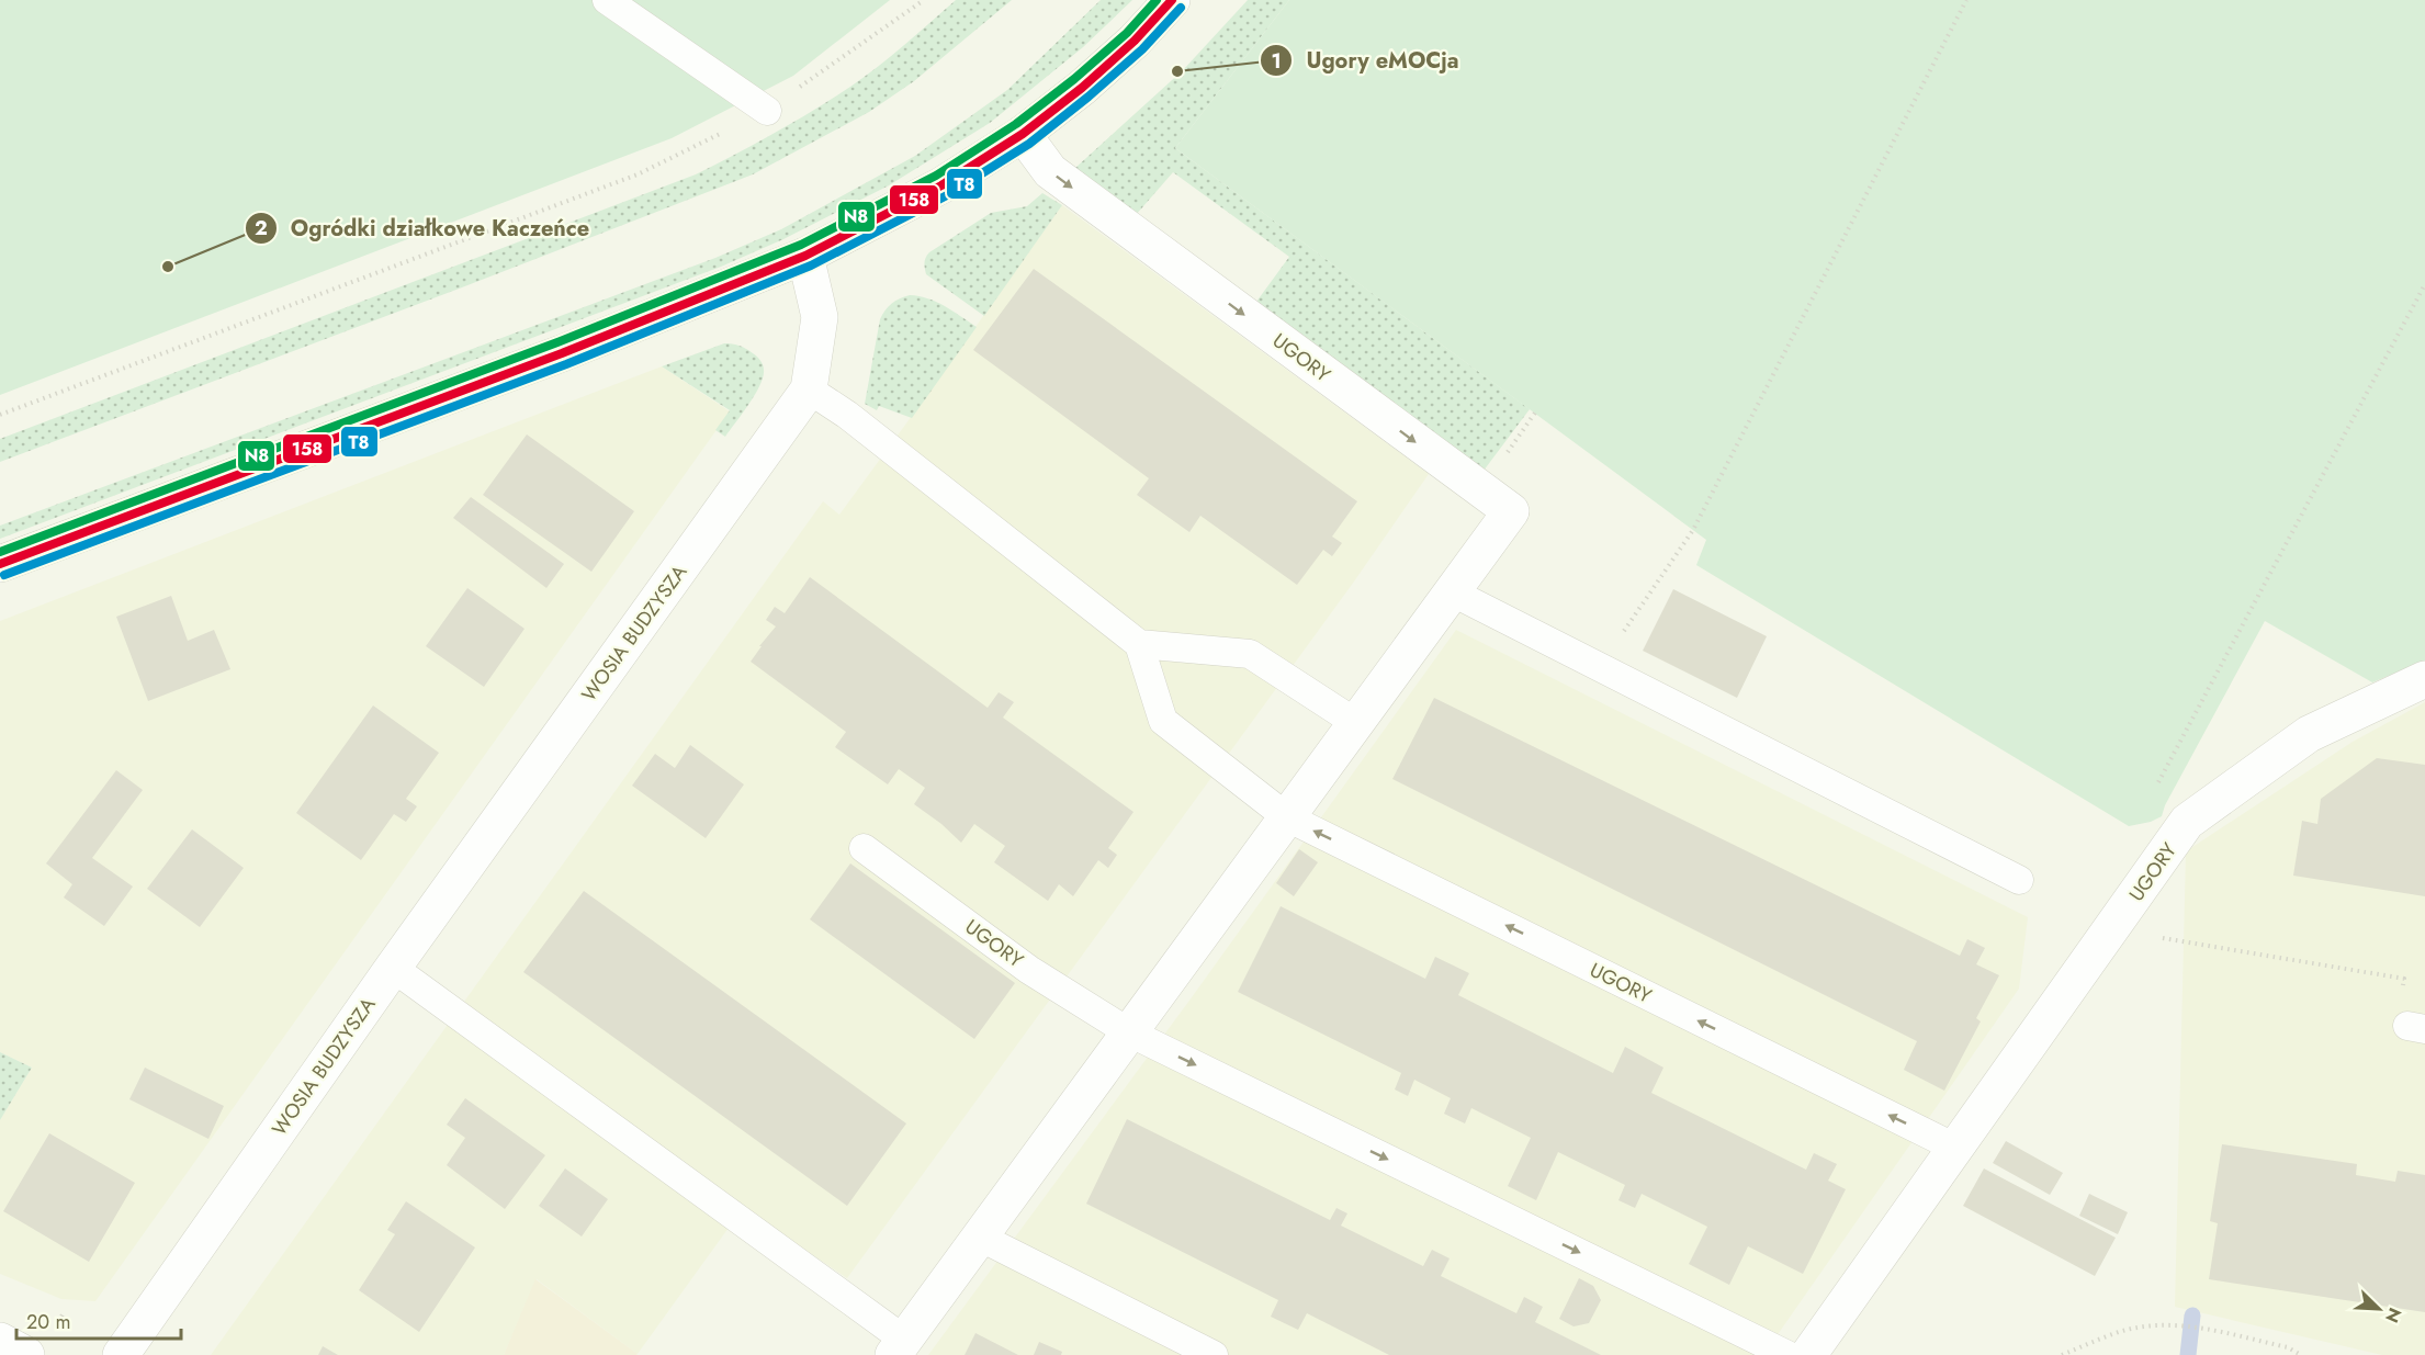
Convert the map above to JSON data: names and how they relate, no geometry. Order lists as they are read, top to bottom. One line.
{"streets":{"street":["UGORY","WOSIA BUDZYSZA"]},"places":["Ugory eMOCja","Ogródki działkowe Kaczeńce"],"lines":["transit line 158","transit line N8","transit line T8"],"scale_bar":"20 m","north":"bottom right"}
